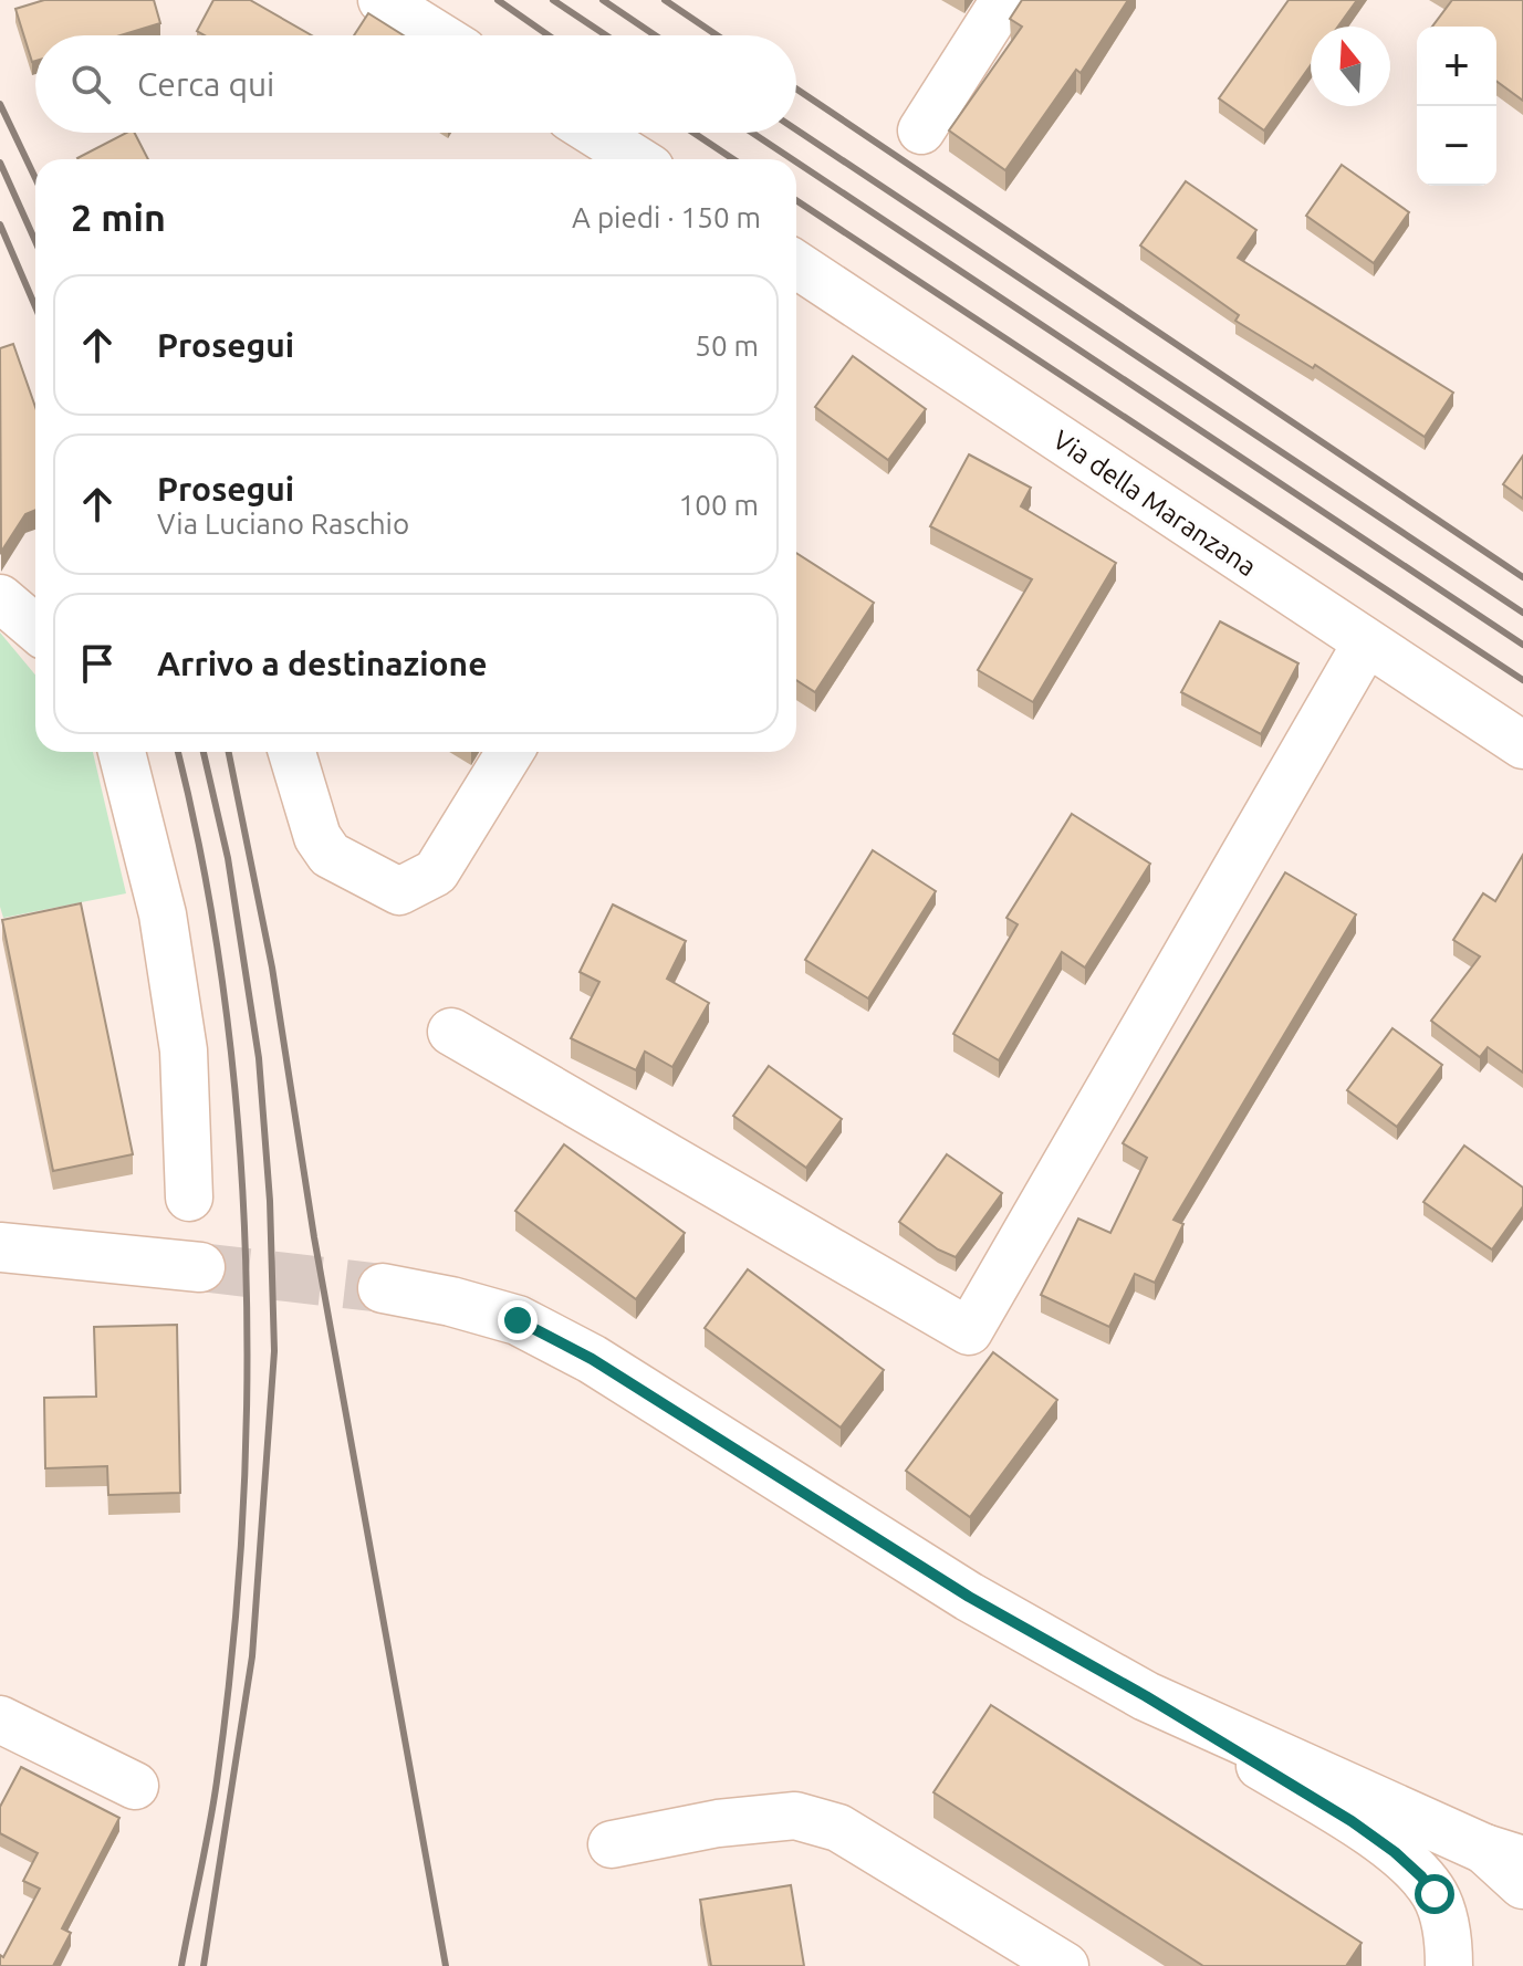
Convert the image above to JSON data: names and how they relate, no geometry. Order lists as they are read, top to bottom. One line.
{"streets":{"street":["Via della Maranzana"]},"north":"top","page":{"map_buttons":["+","−"],"search":"Cerca qui","heading":["2 min","A piedi · 150 m"],"list":[["Prosegui","50 m"],["Prosegui","Via Luciano Raschio","100 m"],"Arrivo a destinazione"]}}
